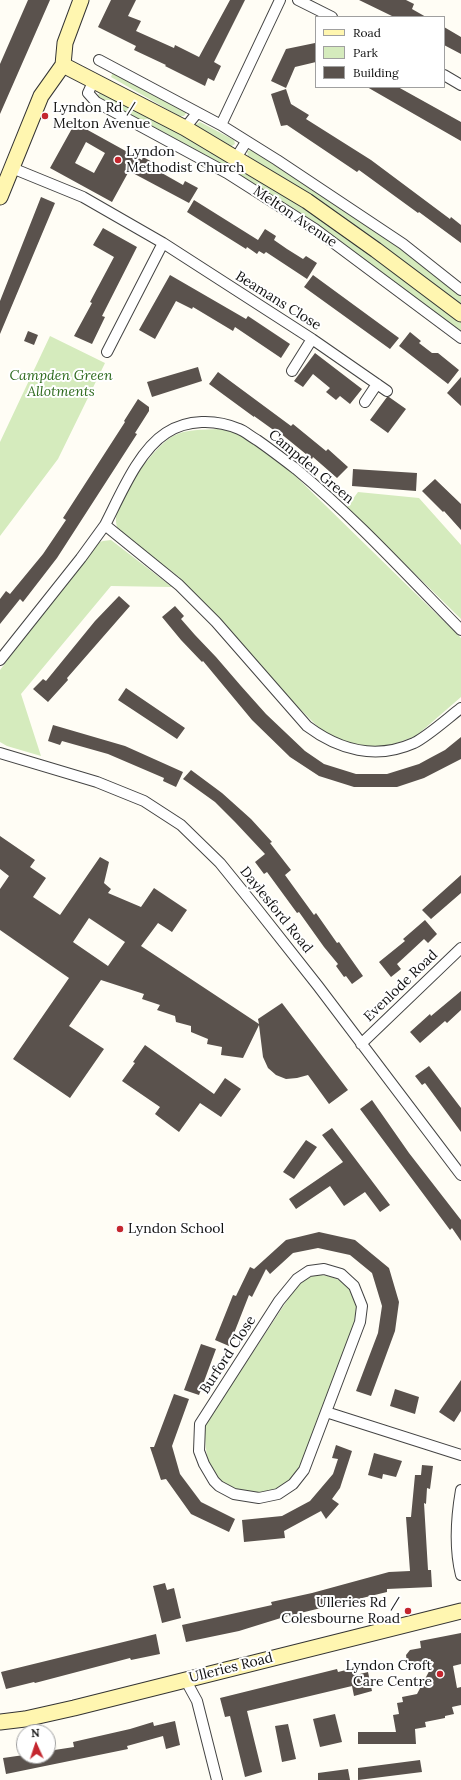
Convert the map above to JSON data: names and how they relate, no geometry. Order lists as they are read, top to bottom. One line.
{"streets":{"street":["Melton Avenue","Beamans Close","Campden Green","Daylesford Road","Evenlode Road","Burford Close","Ulleries Road"]},"crossings":[["Daylesford Road","Evenlode Road"]],"parks":["Campden Green Allotments"],"places":["Lyndon Rd / Melton Avenue","Lyndon Methodist Church","Lyndon School","Ulleries Rd / Colesbourne Road","Lyndon Croft Care Centre"],"legend":["Road","Park","Building"],"north":"top"}
